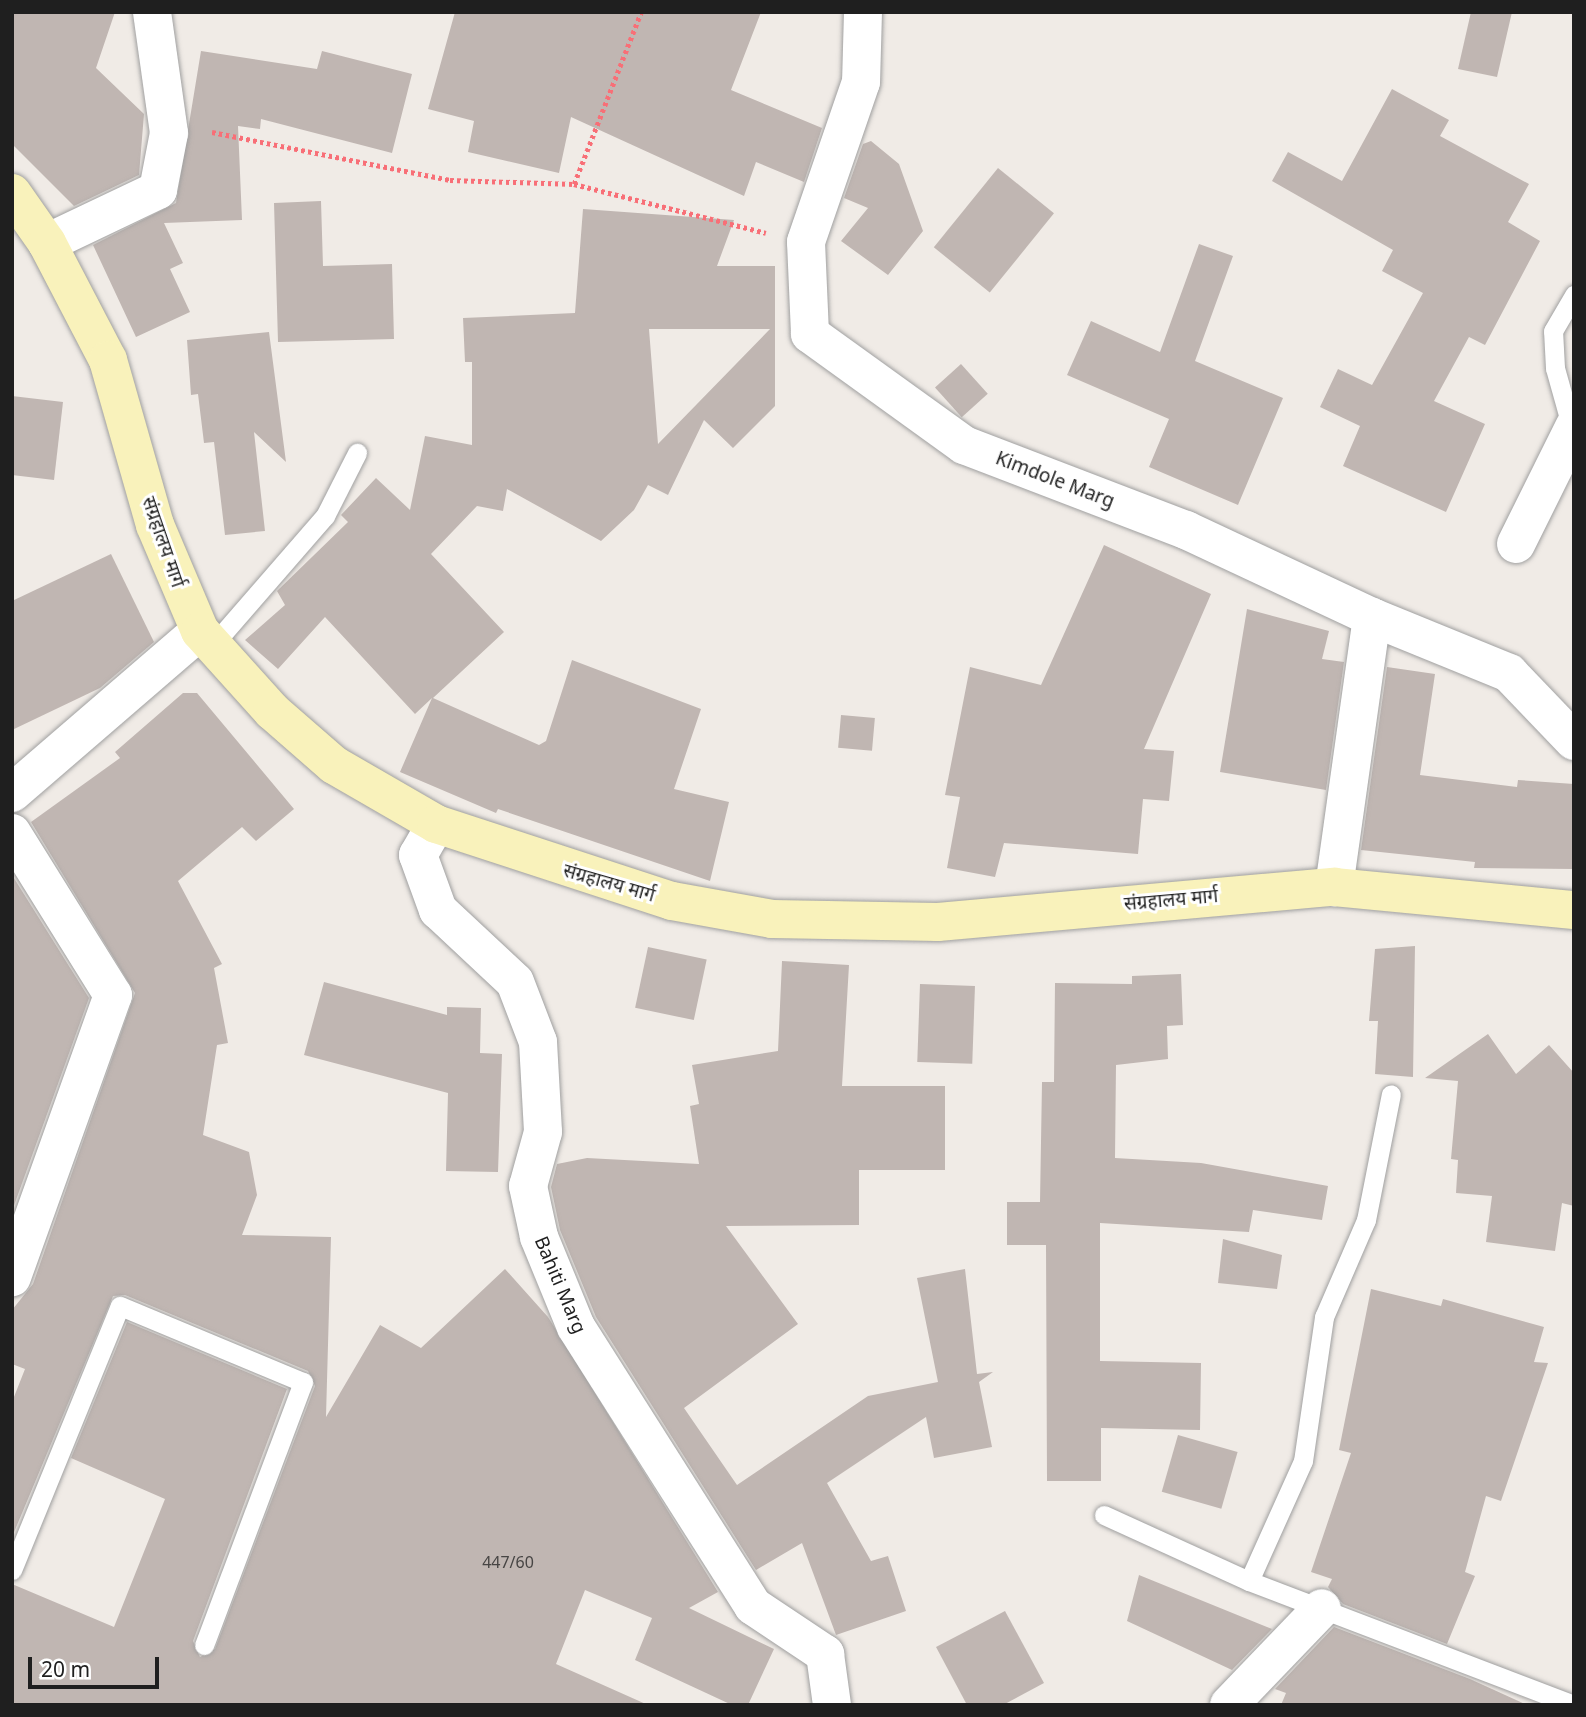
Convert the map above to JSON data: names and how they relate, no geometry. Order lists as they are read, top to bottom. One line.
{"streets":{"main road":["संग्रहालय मार्ग"],"street":["Kimdole Marg","Bahiti Marg"]},"crossings":[["संग्रहालय मार्ग","Bahiti Marg"]],"house_numbers":["447/60"],"scale_bar":"20 m"}
